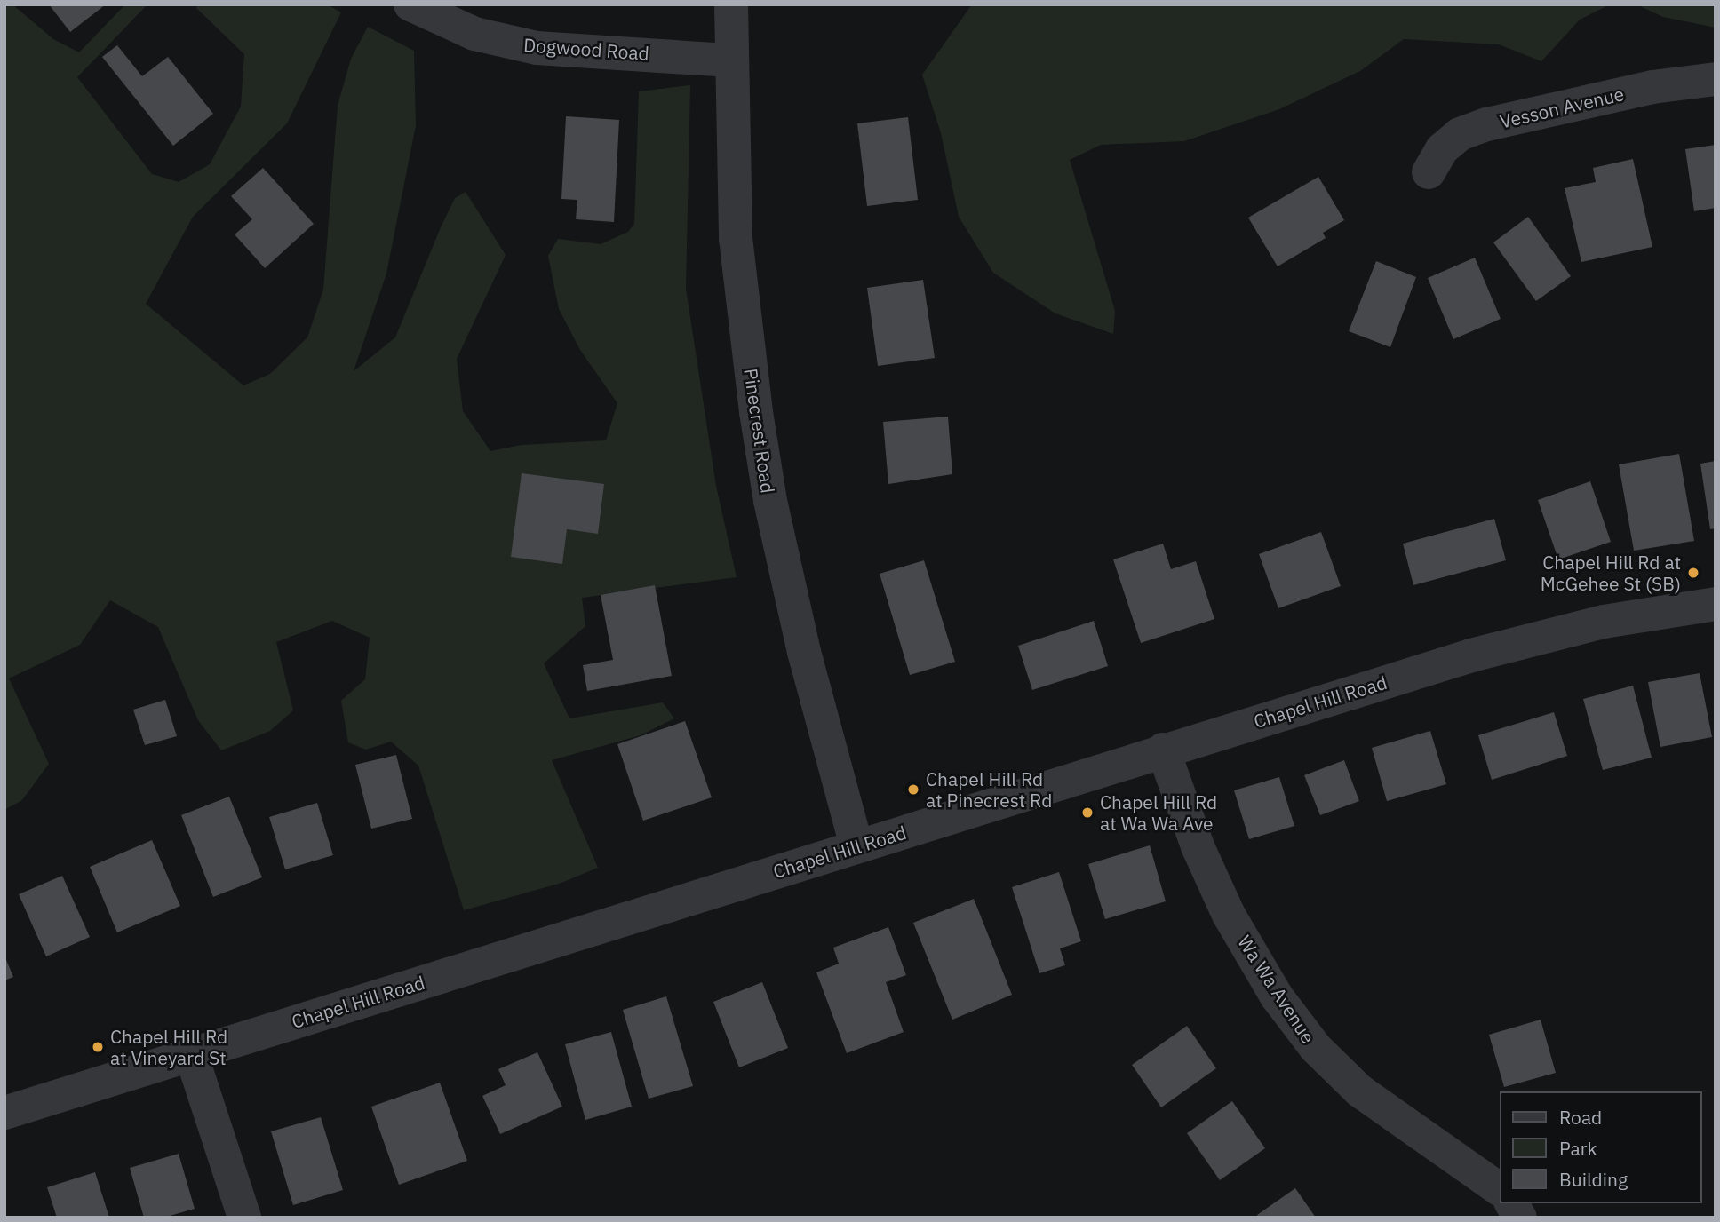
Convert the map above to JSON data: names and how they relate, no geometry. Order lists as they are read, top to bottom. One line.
{"streets":{"street":["Dogwood Road","Vesson Avenue","Pinecrest Road","Chapel Hill Road","Wa Wa Avenue"]},"crossings":[["Dogwood Road","Pinecrest Road"],["Pinecrest Road","Chapel Hill Road"],["Chapel Hill Road","Wa Wa Avenue"]],"places":["Chapel Hill Rd at McGehee St (SB)","Chapel Hill Rd at Pinecrest Rd","Chapel Hill Rd at Wa Wa Ave","Chapel Hill Rd at Vineyard St"],"legend":["Road","Park","Building"]}
